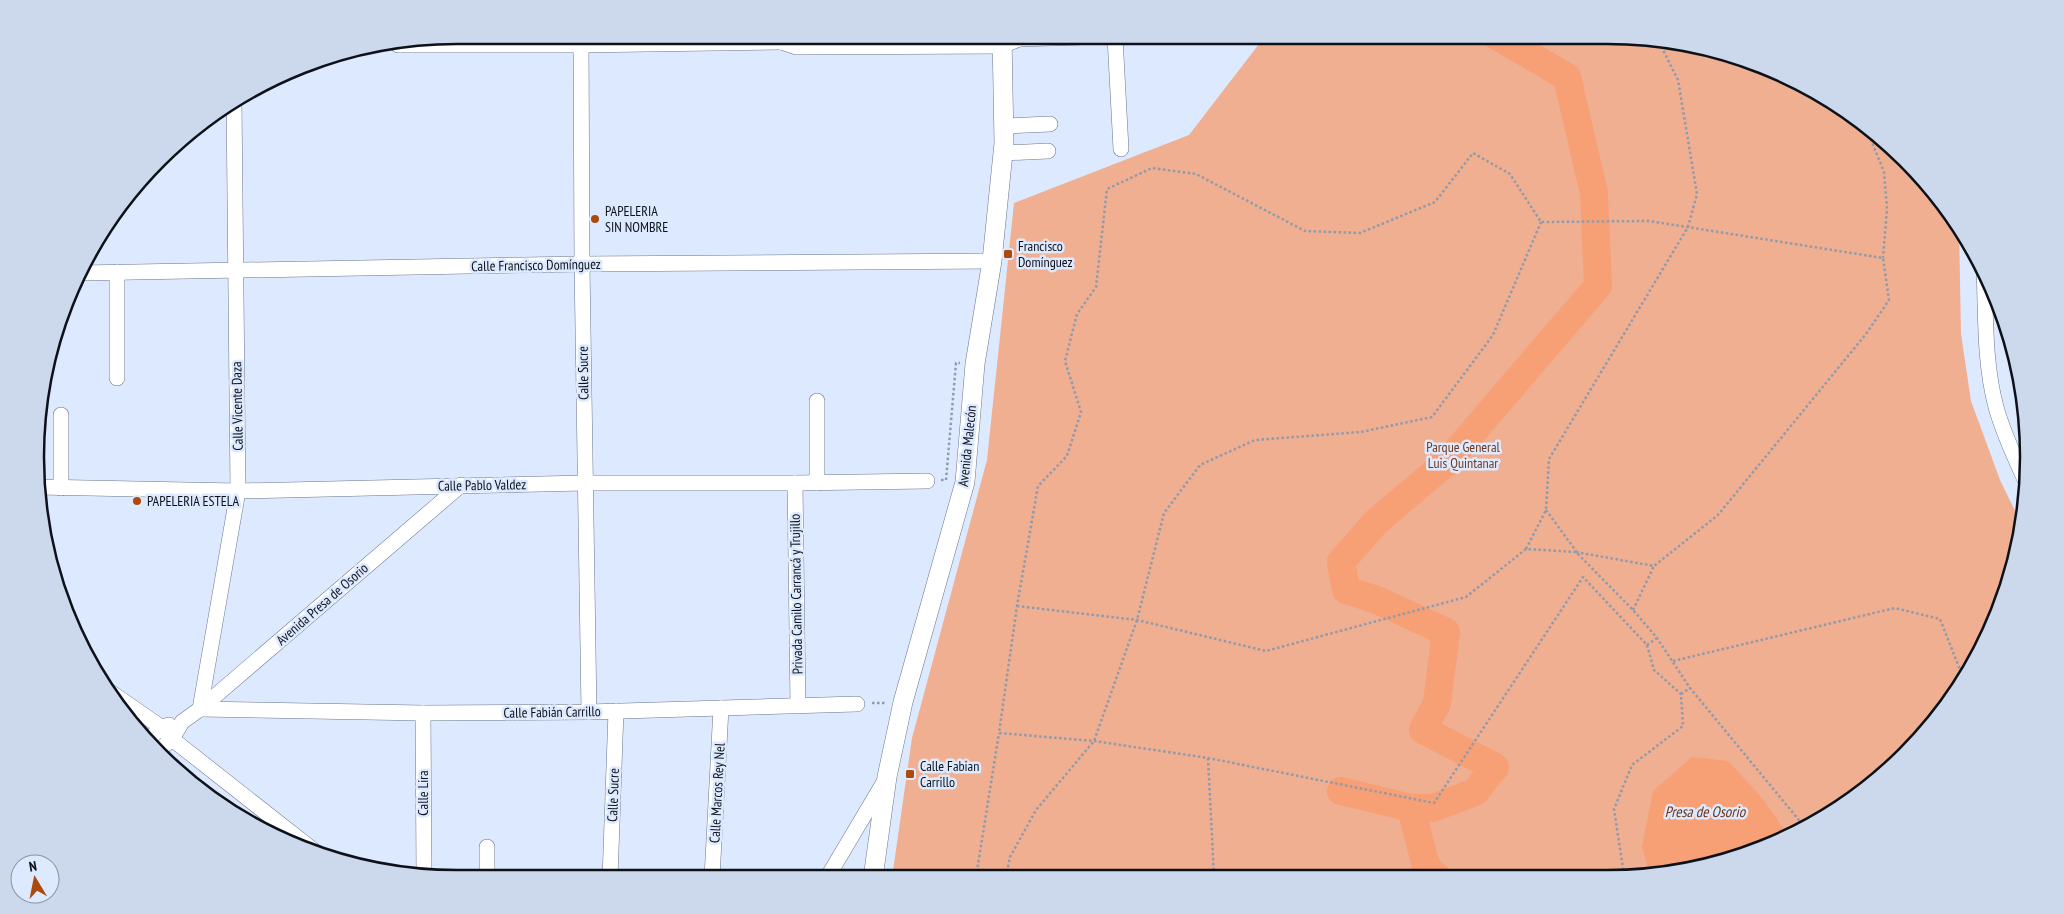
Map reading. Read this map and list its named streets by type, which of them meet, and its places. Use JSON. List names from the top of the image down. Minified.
{"streets":{"main road":["Avenida Malecón"],"street":["Calle Francisco Domínguez","Calle Sucre","Calle Vicente Daza","Calle Pablo Valdez","Privada Camilo Carrancá y Trujillo","Avenida Presa de Osorio","Calle Fabián Carrillo","Calle Lira","Calle Marcos Rey Nel"]},"crossings":[["Calle Francisco Domínguez","Calle Sucre"],["Calle Francisco Domínguez","Calle Vicente Daza"],["Calle Francisco Domínguez","Avenida Malecón"],["Calle Sucre","Calle Pablo Valdez"],["Calle Sucre","Calle Fabián Carrillo"],["Calle Vicente Daza","Calle Pablo Valdez"],["Calle Vicente Daza","Avenida Presa de Osorio"],["Calle Vicente Daza","Calle Fabián Carrillo"],["Calle Pablo Valdez","Privada Camilo Carrancá y Trujillo"],["Calle Pablo Valdez","Avenida Presa de Osorio"],["Privada Camilo Carrancá y Trujillo","Calle Fabián Carrillo"],["Avenida Presa de Osorio","Calle Fabián Carrillo"],["Calle Fabián Carrillo","Calle Lira"],["Calle Fabián Carrillo","Calle Marcos Rey Nel"]],"water":["Presa de Osorio"],"parks":["Parque General Luis Quintanar"],"places":{"other":["PAPELERIA SIN NOMBRE","PAPELERIA ESTELA"],"transit":["Francisco Domínguez","Calle Fabian Carrillo"]},"north":"top"}
